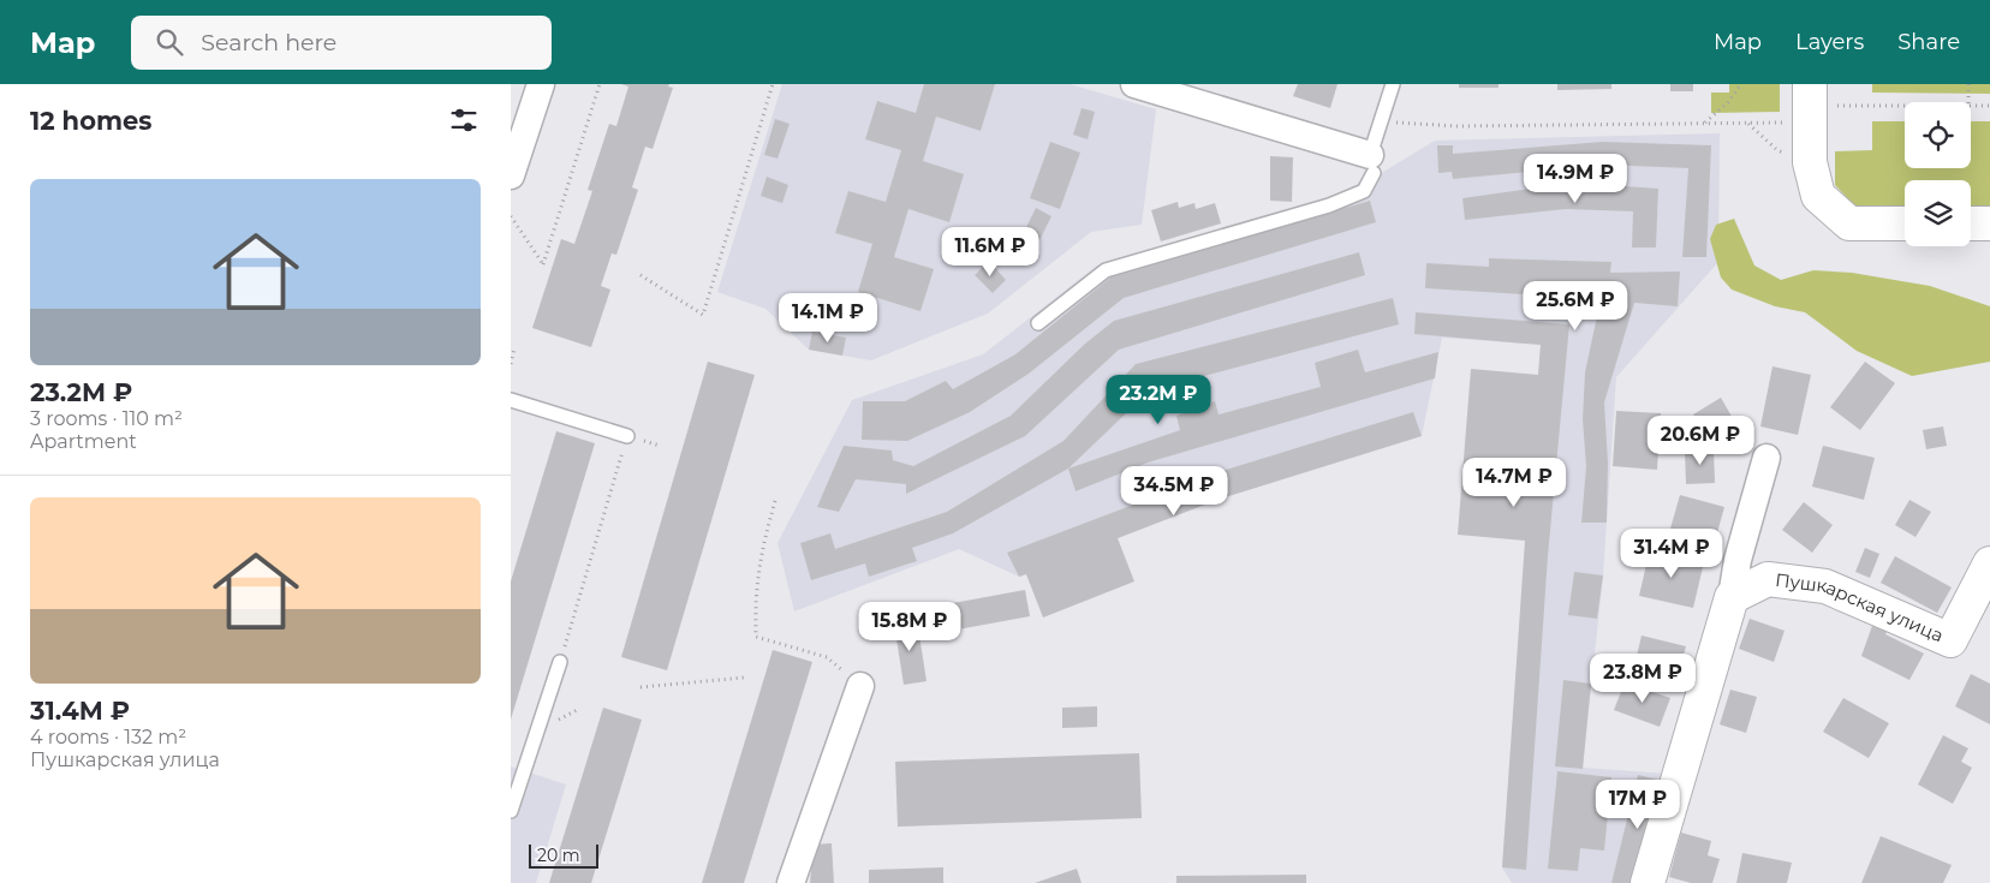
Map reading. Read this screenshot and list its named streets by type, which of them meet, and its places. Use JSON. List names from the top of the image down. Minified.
{"streets":{"street":["Пушкарская улица"]},"scale_bar":"20 m","page":{"header":"Map","search":"Search here","nav":["Map","Layers","Share"],"heading":"12 homes","price":["14.9M ₽","11.6M ₽","25.6M ₽","14.1M ₽","23.2M ₽","20.6M ₽","14.7M ₽","34.5M ₽","31.4M ₽","15.8M ₽","23.8M ₽","17M ₽"],"list":[{"name":"23.2M ₽","note":"3 rooms · 110 m² · Apartment"},{"name":"31.4M ₽","note":"4 rooms · 132 m² · Пушкарская улица"}],"scale":"20 m"}}
